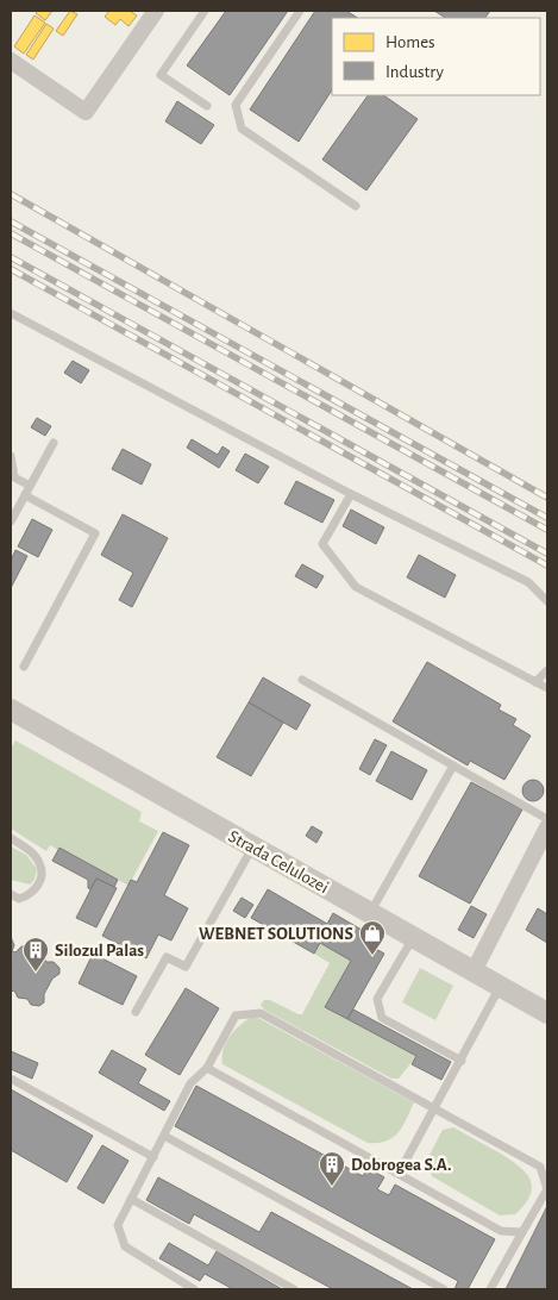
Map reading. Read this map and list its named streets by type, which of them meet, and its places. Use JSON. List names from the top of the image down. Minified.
{"streets":{"street":["Strada Celulozei"]},"places":{"shop":["WEBNET SOLUTIONS"],"building":["Silozul Palas","Dobrogea S.A."]},"legend":["Homes","Industry"]}
